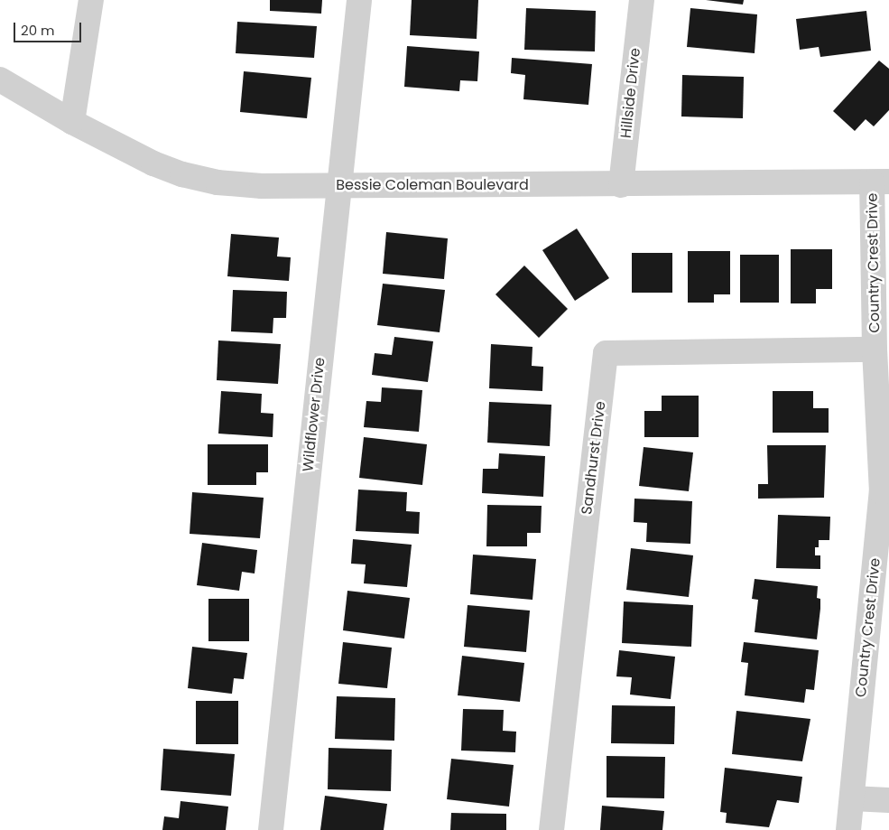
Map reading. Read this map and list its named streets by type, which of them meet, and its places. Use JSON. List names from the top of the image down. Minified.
{"streets":{"street":["Hillside Drive","Bessie Coleman Boulevard","Country Crest Drive","Wildflower Drive","Sandhurst Drive"]},"crossings":[["Hillside Drive","Bessie Coleman Boulevard"],["Bessie Coleman Boulevard","Country Crest Drive"],["Bessie Coleman Boulevard","Wildflower Drive"],["Country Crest Drive","Sandhurst Drive"]],"scale_bar":"20 m"}
